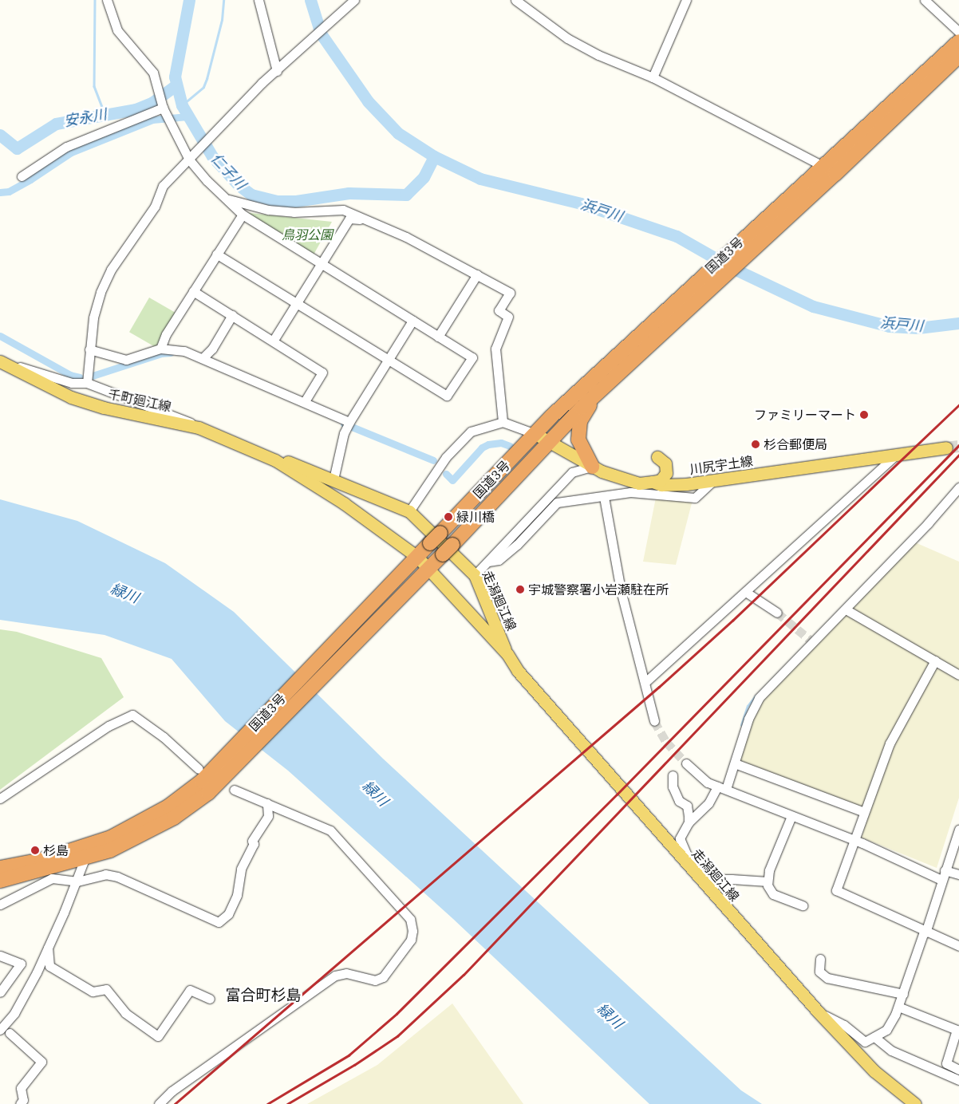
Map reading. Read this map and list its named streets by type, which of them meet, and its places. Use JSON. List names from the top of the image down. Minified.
{"streets":{"highway":["国道3号"],"main road":["千町廻江線","川尻宇土線","走潟廻江線"]},"crossings":[["国道3号","千町廻江線"],["国道3号","川尻宇土線"],["国道3号","走潟廻江線"],["千町廻江線","走潟廻江線"]],"districts":["富合町杉島"],"water":["安永川","仁子川","浜戸川","緑川"],"parks":["鳥羽公園"],"places":["ファミリーマート","杉合郵便局","緑川橋","宇城警察署小岩瀬駐在所","杉島"]}
